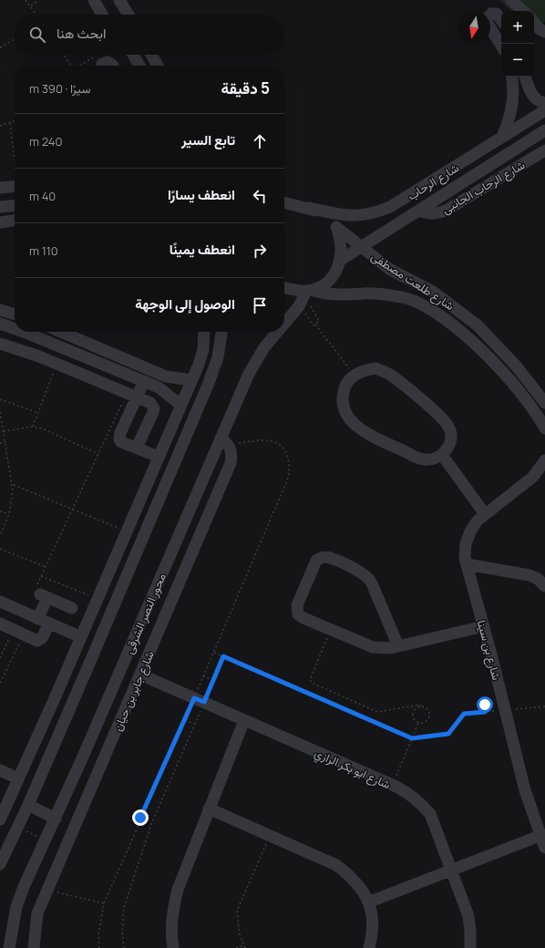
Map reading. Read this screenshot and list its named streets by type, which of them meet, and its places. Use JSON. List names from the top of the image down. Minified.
{"streets":{"street":["شارع الرحاب","شارع الرحاب الجانبى","شارع طلعت مصطفى","محور النصر الشرقى","شارع بن سينا","شارع جابر بن حيان","شارع ابو بكر الرازي"]},"crossings":[["شارع الرحاب","شارع الرحاب الجانبى"],["شارع الرحاب","شارع طلعت مصطفى"],["شارع طلعت مصطفى","محور النصر الشرقى"],["محور النصر الشرقى","شارع جابر بن حيان"],["شارع جابر بن حيان","شارع ابو بكر الرازي"]],"north":"bottom","page":{"map_buttons":["+","−"],"search":"ابحث هنا","heading":["5 دقيقة","سيرًا · 390 m"],"list":[["تابع السير","240 m"],["انعطف يسارًا","40 m"],["انعطف يمينًا","110 m"],"الوصول إلى الوجهة"]}}
